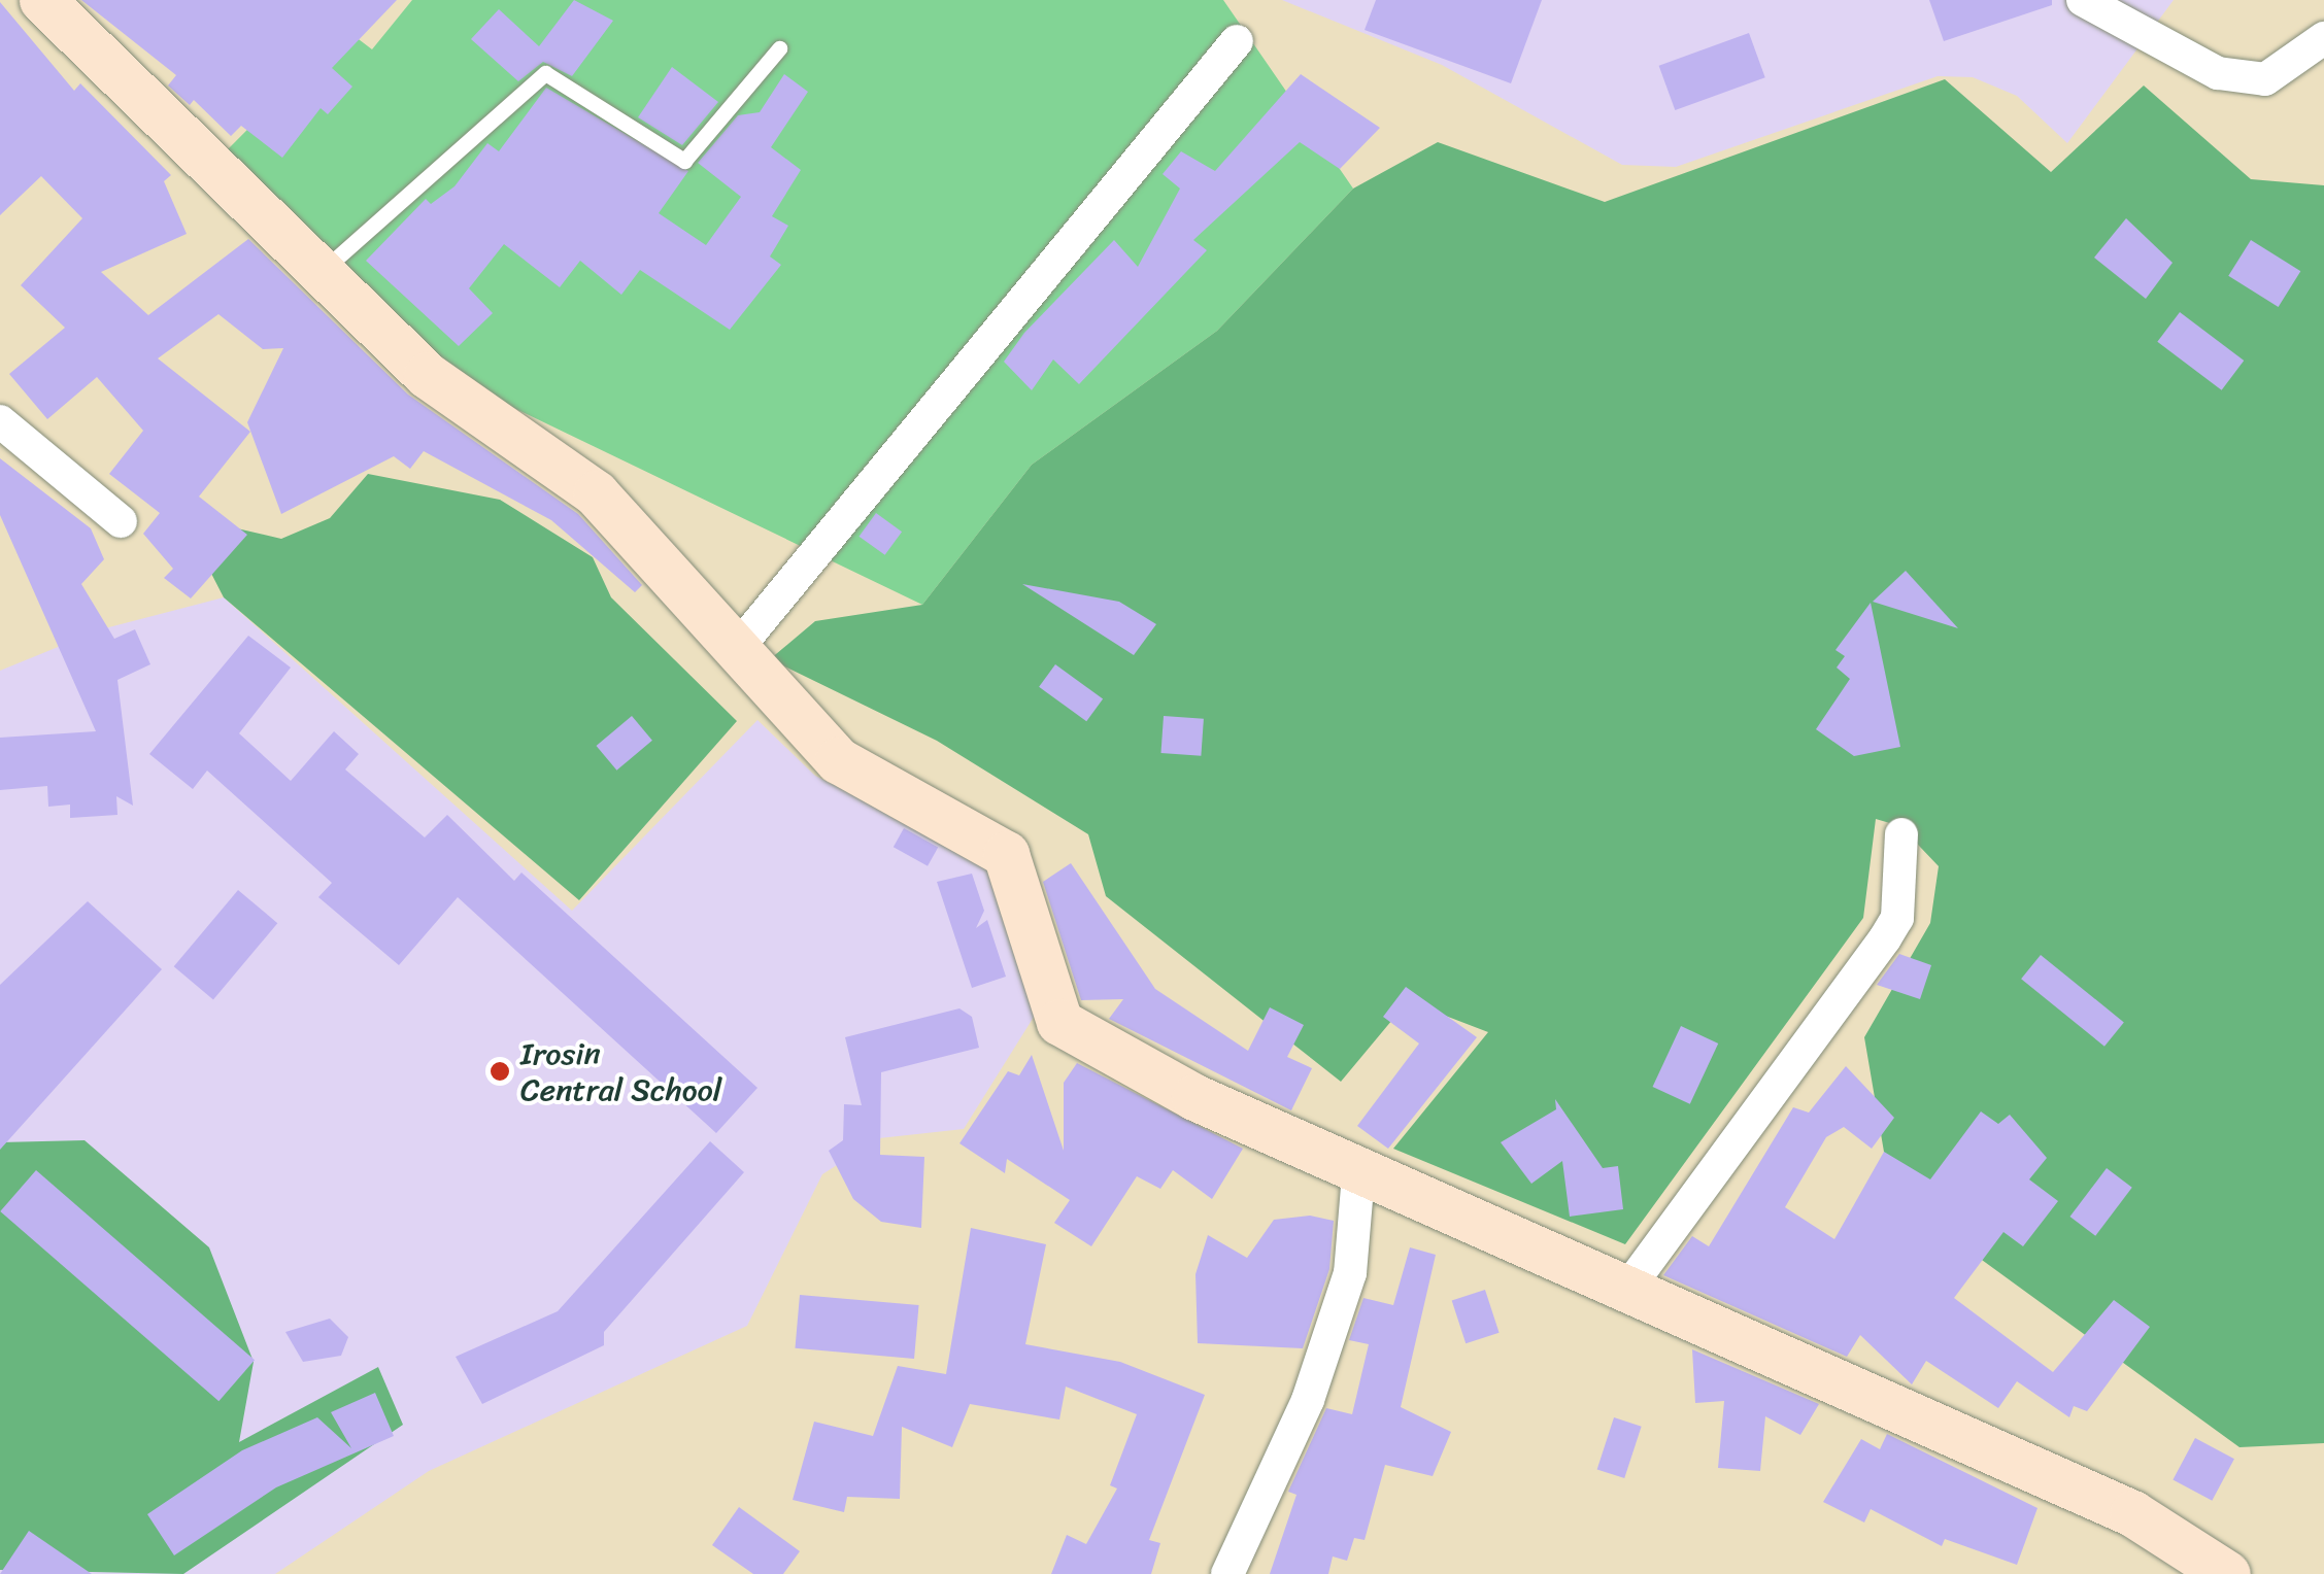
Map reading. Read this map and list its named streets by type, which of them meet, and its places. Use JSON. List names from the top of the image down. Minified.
{"places":["Irosin Central School"]}
